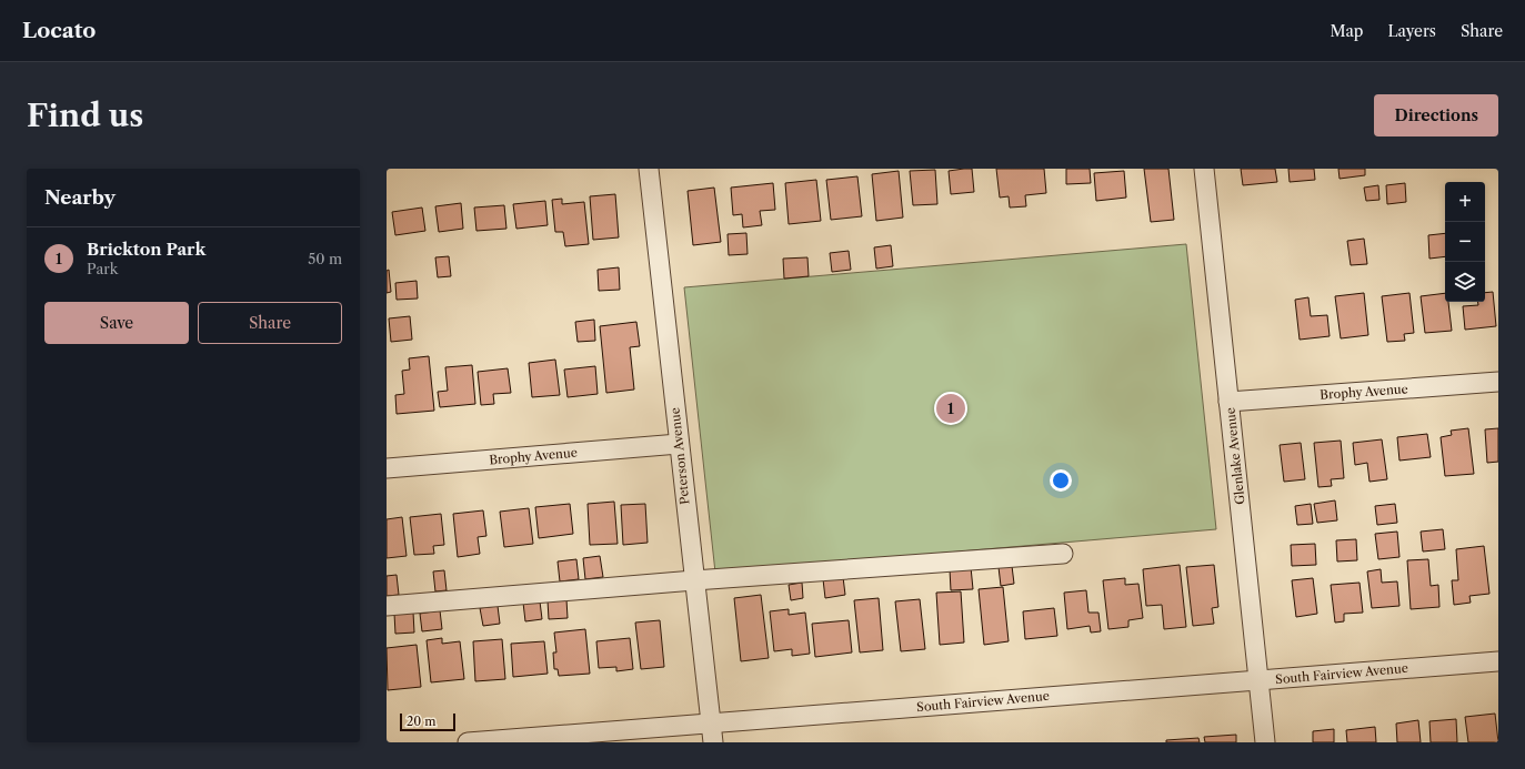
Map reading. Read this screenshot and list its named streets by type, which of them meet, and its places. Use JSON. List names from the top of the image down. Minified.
{"streets":{"street":["Brophy Avenue","Peterson Avenue","Glenlake Avenue","South Fairview Avenue"]},"crossings":[["Brophy Avenue","Peterson Avenue"],["Brophy Avenue","Glenlake Avenue"],["Peterson Avenue","South Fairview Avenue"],["Glenlake Avenue","South Fairview Avenue"]],"scale_bar":"20 m","page":{"header":"Locato","nav":["Map","Layers","Share"],"buttons":["Directions",["Save","Share"]],"title":"Find us","heading":"Nearby","map_buttons":["+","−"],"list":[{"mark":"1","name":"Brickton Park","note":"Park","value":"50 m"}],"pins":"1","scale":"20 m"}}
